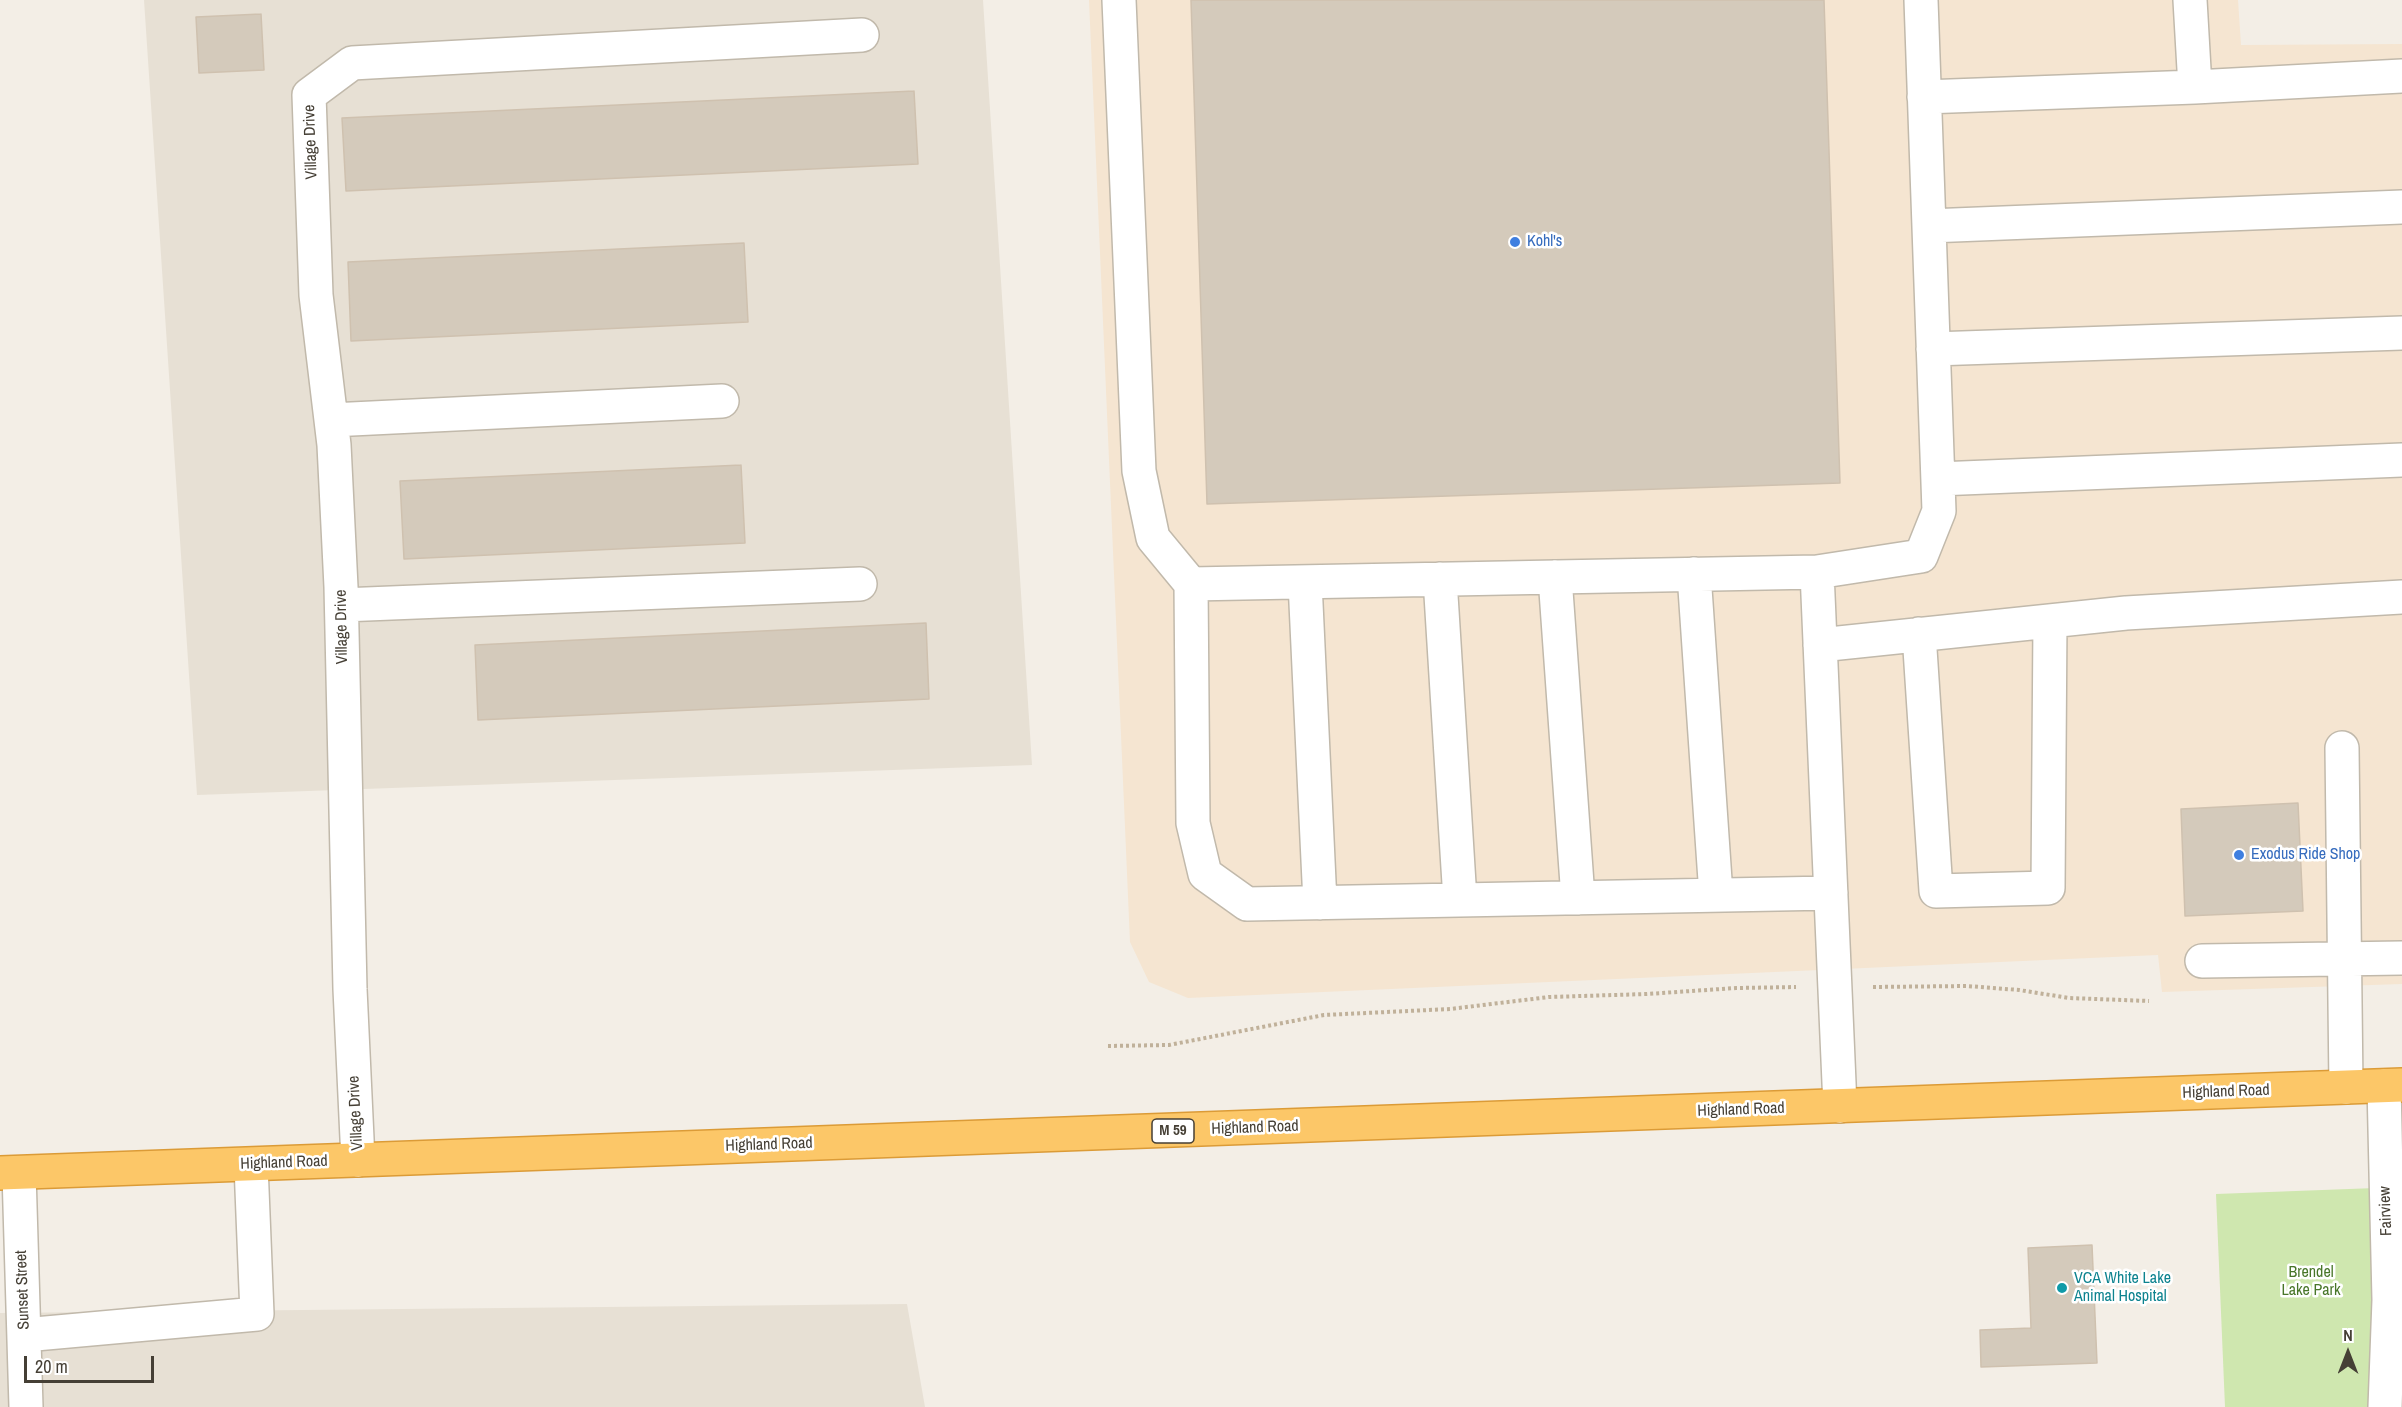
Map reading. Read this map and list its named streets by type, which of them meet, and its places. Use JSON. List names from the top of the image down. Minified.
{"streets":{"highway":["Highland Road","M 59"],"street":["Village Drive","Fairview","Sunset Street"]},"crossings":[["Village Drive","Highland Road"],["Highland Road","Fairview"],["Highland Road","Sunset Street"]],"parks":["Brendel Lake Park"],"places":["Kohl's","Exodus Ride Shop","VCA White Lake Animal Hospital"],"scale_bar":"20 m","north":"top"}
